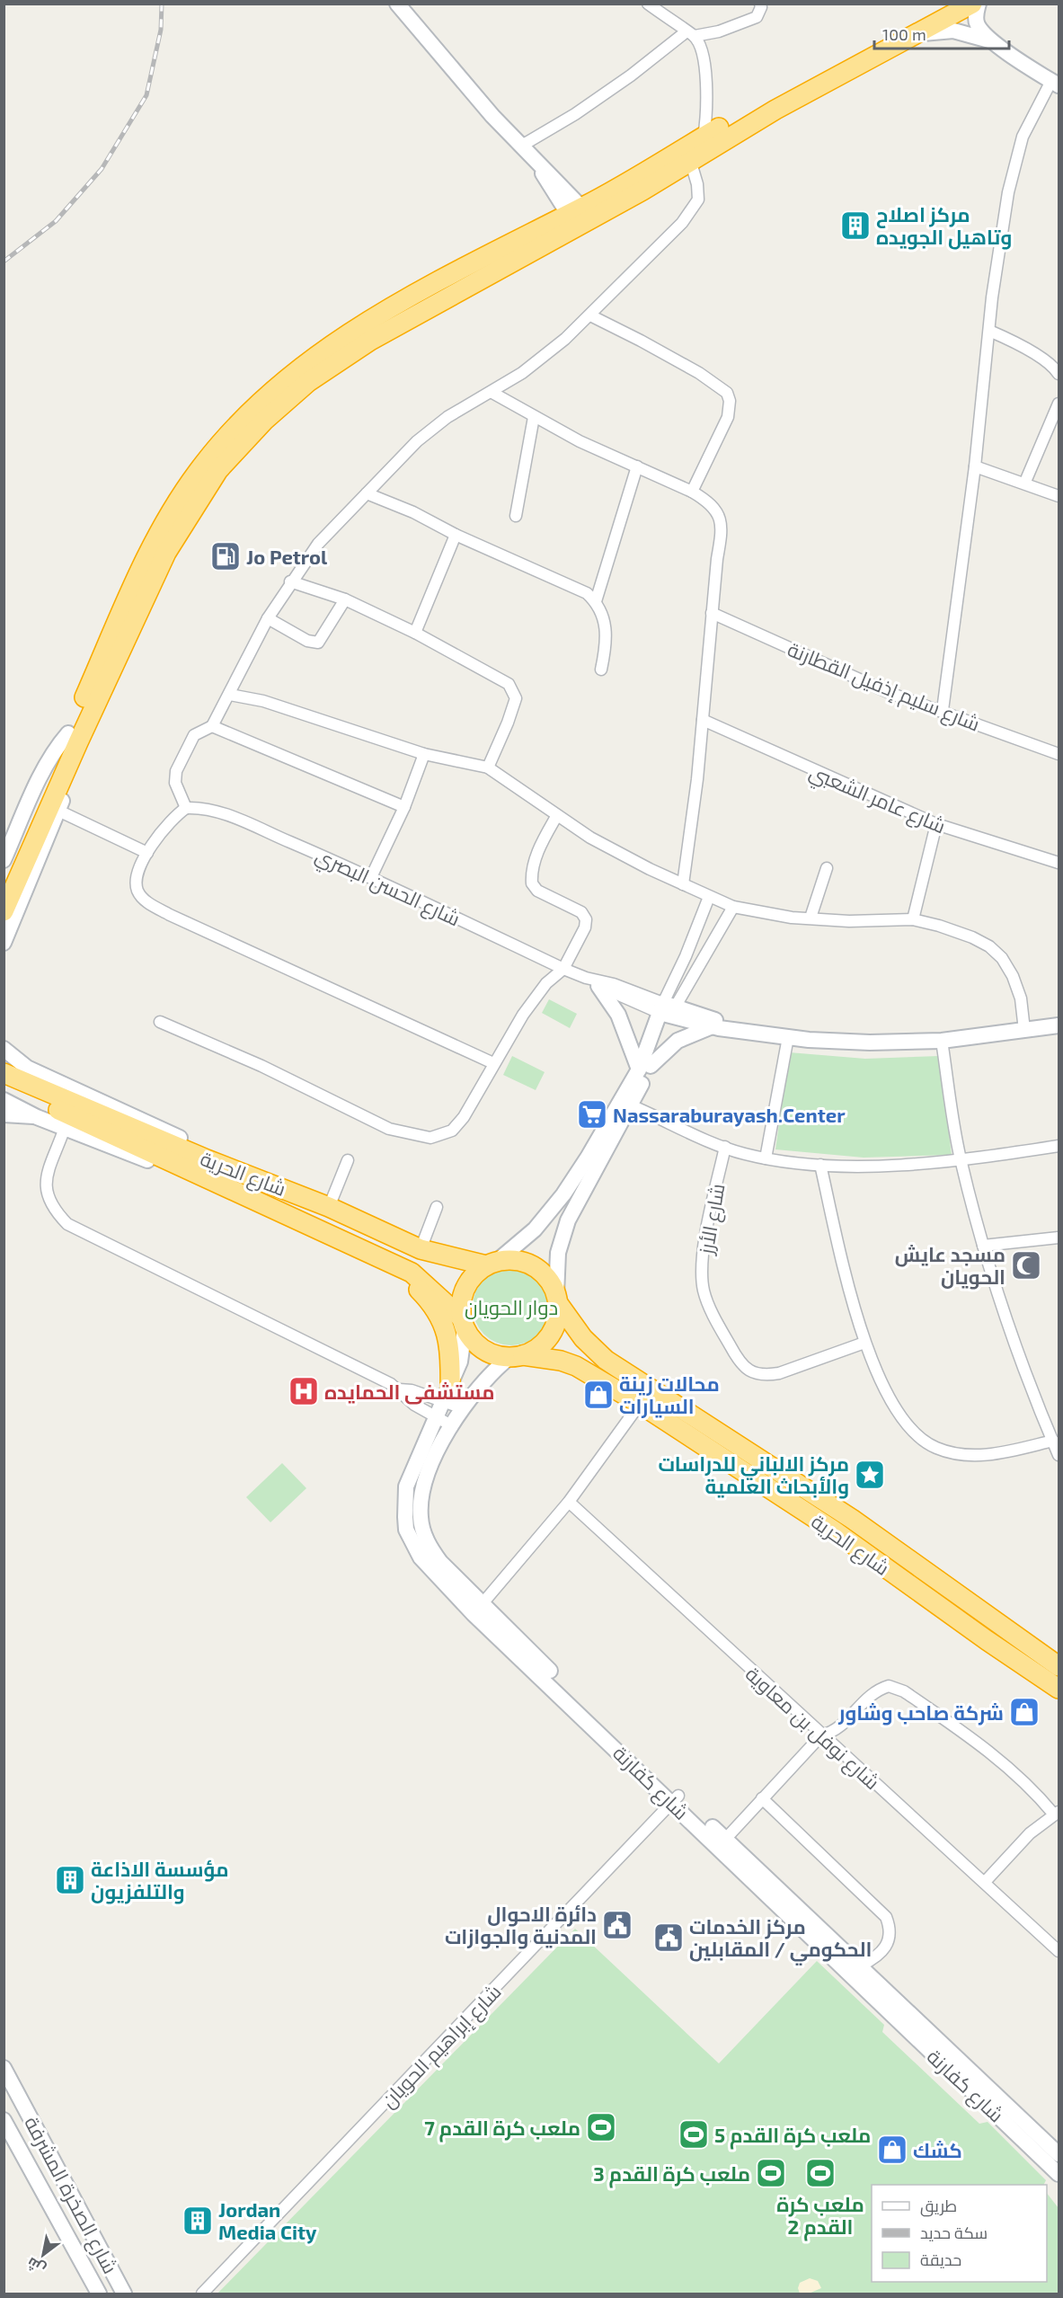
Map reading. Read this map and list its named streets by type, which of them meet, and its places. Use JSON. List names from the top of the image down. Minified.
{"streets":{"highway":["شارع الحرية"],"street":["شارع سليم إذفيل القطارنة","شارع عامر الشعبي","شارع الحسن البصري","شارع الأرز","شارع نوفل بن معاوية","شارع كفارنة","شارع إبراهيم الحويان","شارع الصخرة المشرفة"]},"crossings":[["شارع الحرية","شارع كفارنة"],["شارع كفارنة","شارع إبراهيم الحويان"]],"parks":["دوار الحويان"],"places":{"building":["مركز اصلاح وتاهيل الجويده","مؤسسة الاذاعة والتلفزيون","Jordan Media City"],"fuel station":["Jo Petrol"],"supermarket":["Nassaraburayash.Center"],"mosque":["مسجد عايش الحويان"],"hospital":["مستشفى الحمايده"],"shop":["محالات زينة السيارات","شركة صاحب وشاور","كشك"],"place":["مركز الالباني للدراسات والأبحاث العلمية"],"public building":["دائرة الاحوال المدنية والجوازات","مركز الخدمات الحكومي / المقابلين"],"sports":["ملعب كرة القدم 7","ملعب كرة القدم 5","ملعب كرة القدم 3","ملعب كرة القدم 2"]},"legend":["طريق","سكة حديد","حديقة"],"scale_bar":"100 m","north":"bottom left"}
